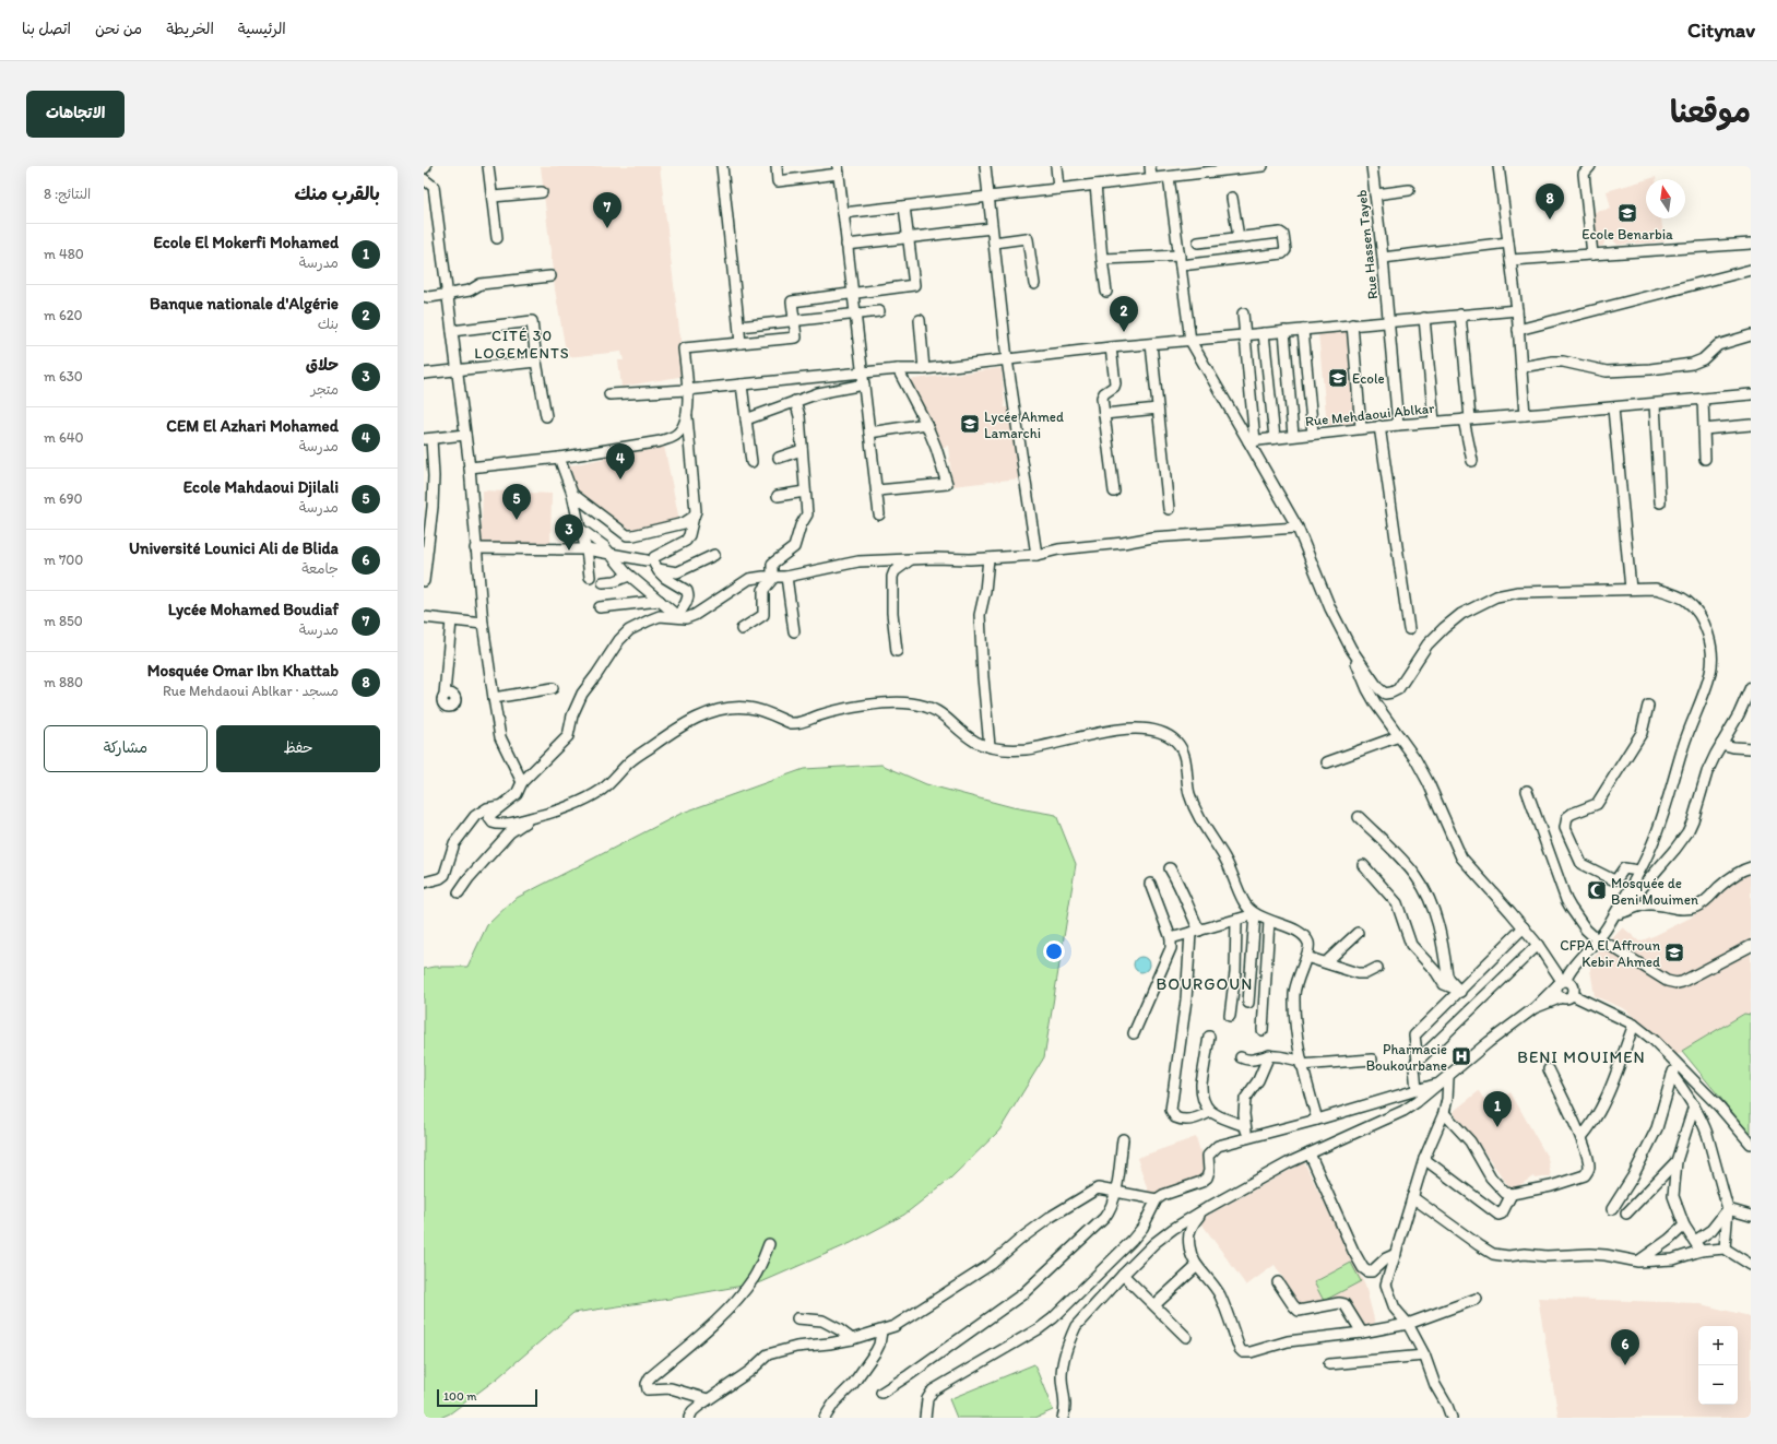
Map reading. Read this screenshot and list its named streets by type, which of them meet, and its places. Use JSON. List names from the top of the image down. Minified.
{"streets":{"street":["Rue Hassen Tayeb","Rue Mehdaoui Ablkar"]},"crossings":[["Rue Hassen Tayeb","Rue Mehdaoui Ablkar"]],"districts":["CITÉ 30 LOGEMENTS","BOURGOUN","BENI MOUIMEN"],"places":{"school or university":["Ecole Benarbia","Ecole","Lycée Ahmed Lamarchi","CFPA El Affroun Kebir Ahmed"],"mosque":["Mosquée de Beni Mouimen"],"hospital":["Pharmacie Boukourbane"]},"scale_bar":"100 m","north":"top","page":{"header":"Citynav","nav":["الرئيسية","الخريطة","من نحن","اتصل بنا"],"title":"موقعنا","buttons":["الاتجاهات",["حفظ","مشاركة"]],"heading":["بالقرب منك","النتائج: 8"],"pins":["8","7","2","4","5","3","1","6"],"list":[{"mark":"1","name":"Ecole El Mokerfi Mohamed","note":"مدرسة","value":"480 m"},{"mark":"2","name":"Banque nationale d'Algérie","note":"بنك","value":"620 m"},{"mark":"3","name":"حلاق","note":"متجر","value":"630 m"},{"mark":"4","name":"CEM El Azhari Mohamed","note":"مدرسة","value":"640 m"},{"mark":"5","name":"Ecole Mahdaoui Djilali","note":"مدرسة","value":"690 m"},{"mark":"6","name":"Université Lounici Ali de Blida","note":"جامعة","value":"700 m"},{"mark":"7","name":"Lycée Mohamed Boudiaf","note":"مدرسة","value":"850 m"},{"mark":"8","name":"Mosquée Omar Ibn Khattab","note":"مسجد · Rue Mehdaoui Ablkar","value":"880 m"}],"map_buttons":["+","−"],"scale":"100 m"}}
